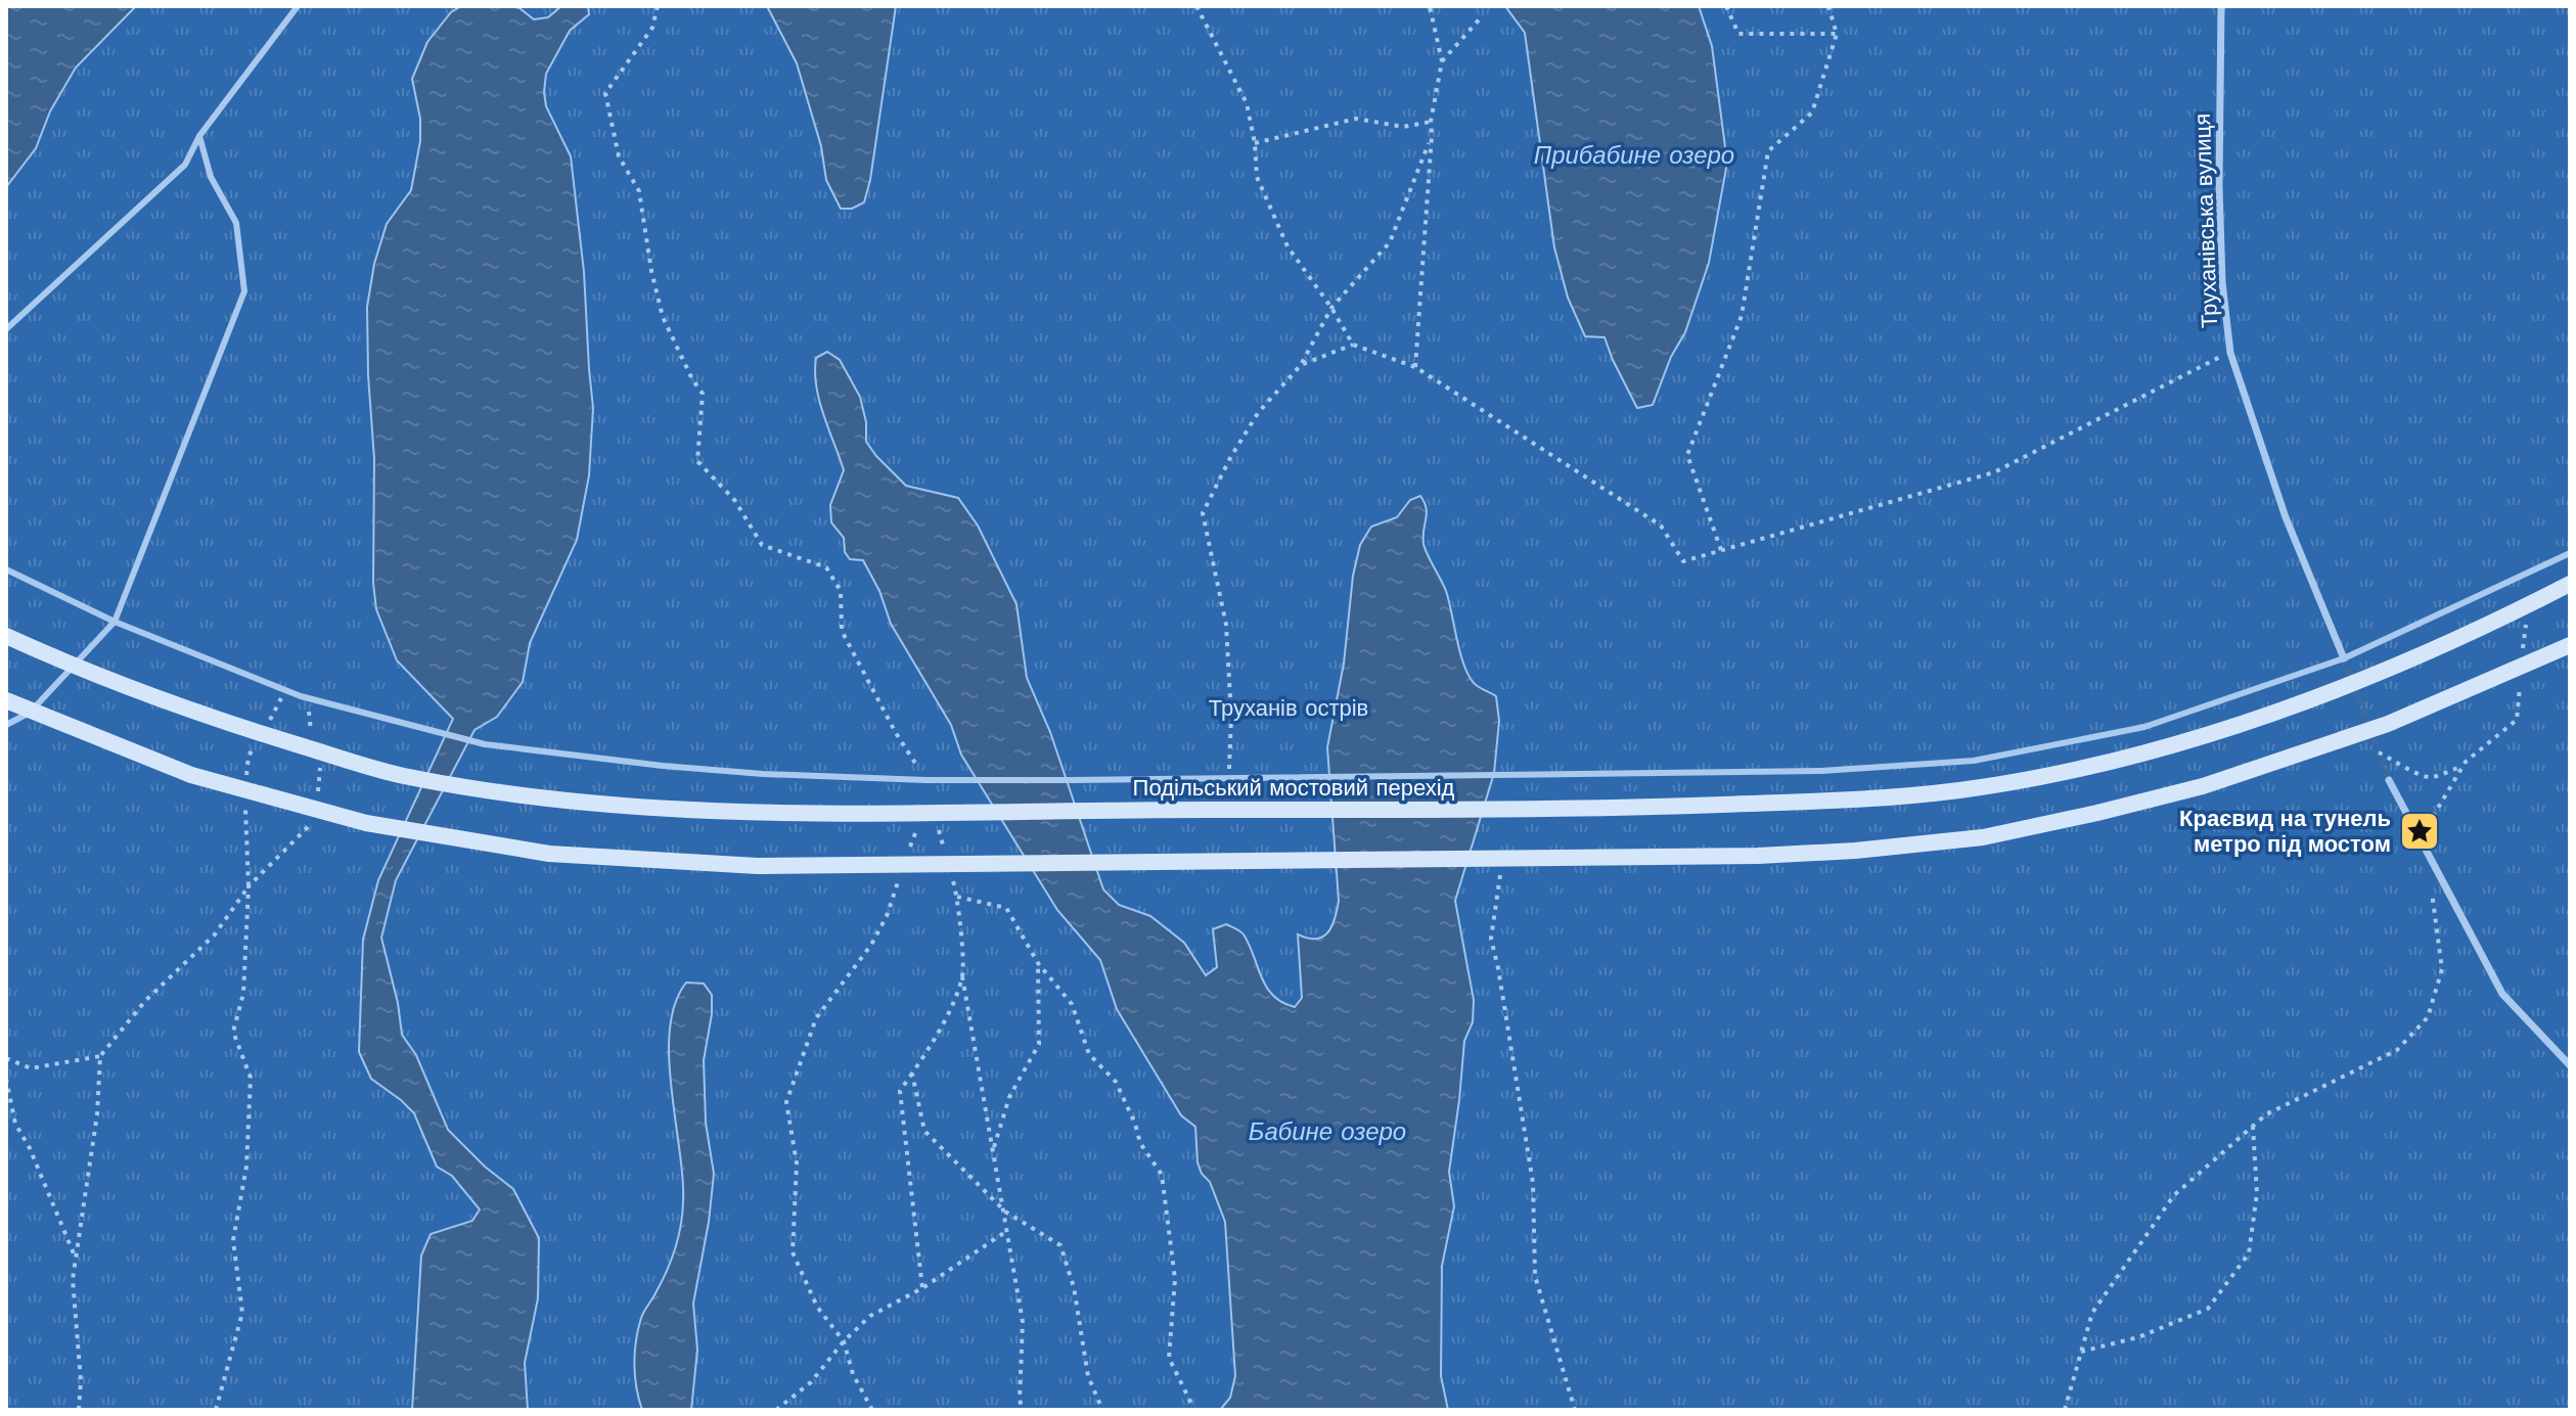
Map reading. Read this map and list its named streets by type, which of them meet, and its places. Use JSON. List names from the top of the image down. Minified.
{"streets":{"main road":["Подільський мостовий перехід"],"street":["Труханівська вулиця"]},"water":["Прибабине озеро","Бабине озеро"],"parks":["Труханів острів"],"places":{"place":["Краєвид на тунель метро під мостом"]}}
